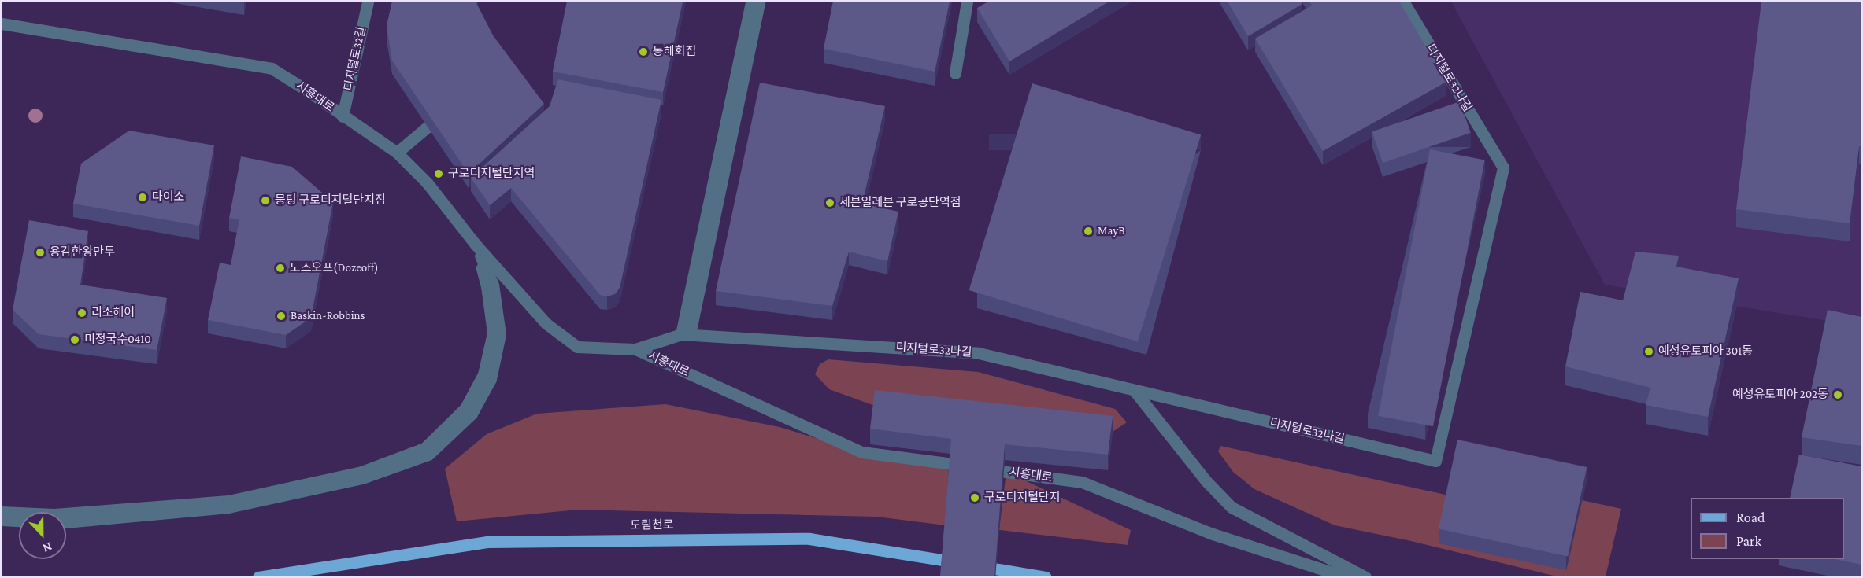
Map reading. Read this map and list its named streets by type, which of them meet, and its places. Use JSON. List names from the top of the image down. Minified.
{"streets":{"main road":["도림천로"],"street":["디지털로32길","디지털로32나길","시흥대로"]},"crossings":[["디지털로32길","시흥대로"],["디지털로32나길","시흥대로"]],"places":["동해회집","구로디지털단지역","다이소","뭉텅 구로디지털단지점","세븐일레븐 구로공단역점","MayB","용감한왕만두","도즈오프(Dozeoff)","리소헤어","Baskin-Robbins","미정국수0410","예성유토피아 301동","예성유토피아 202동","구로디지털단지"],"legend":["Road","Park"],"north":"bottom"}
